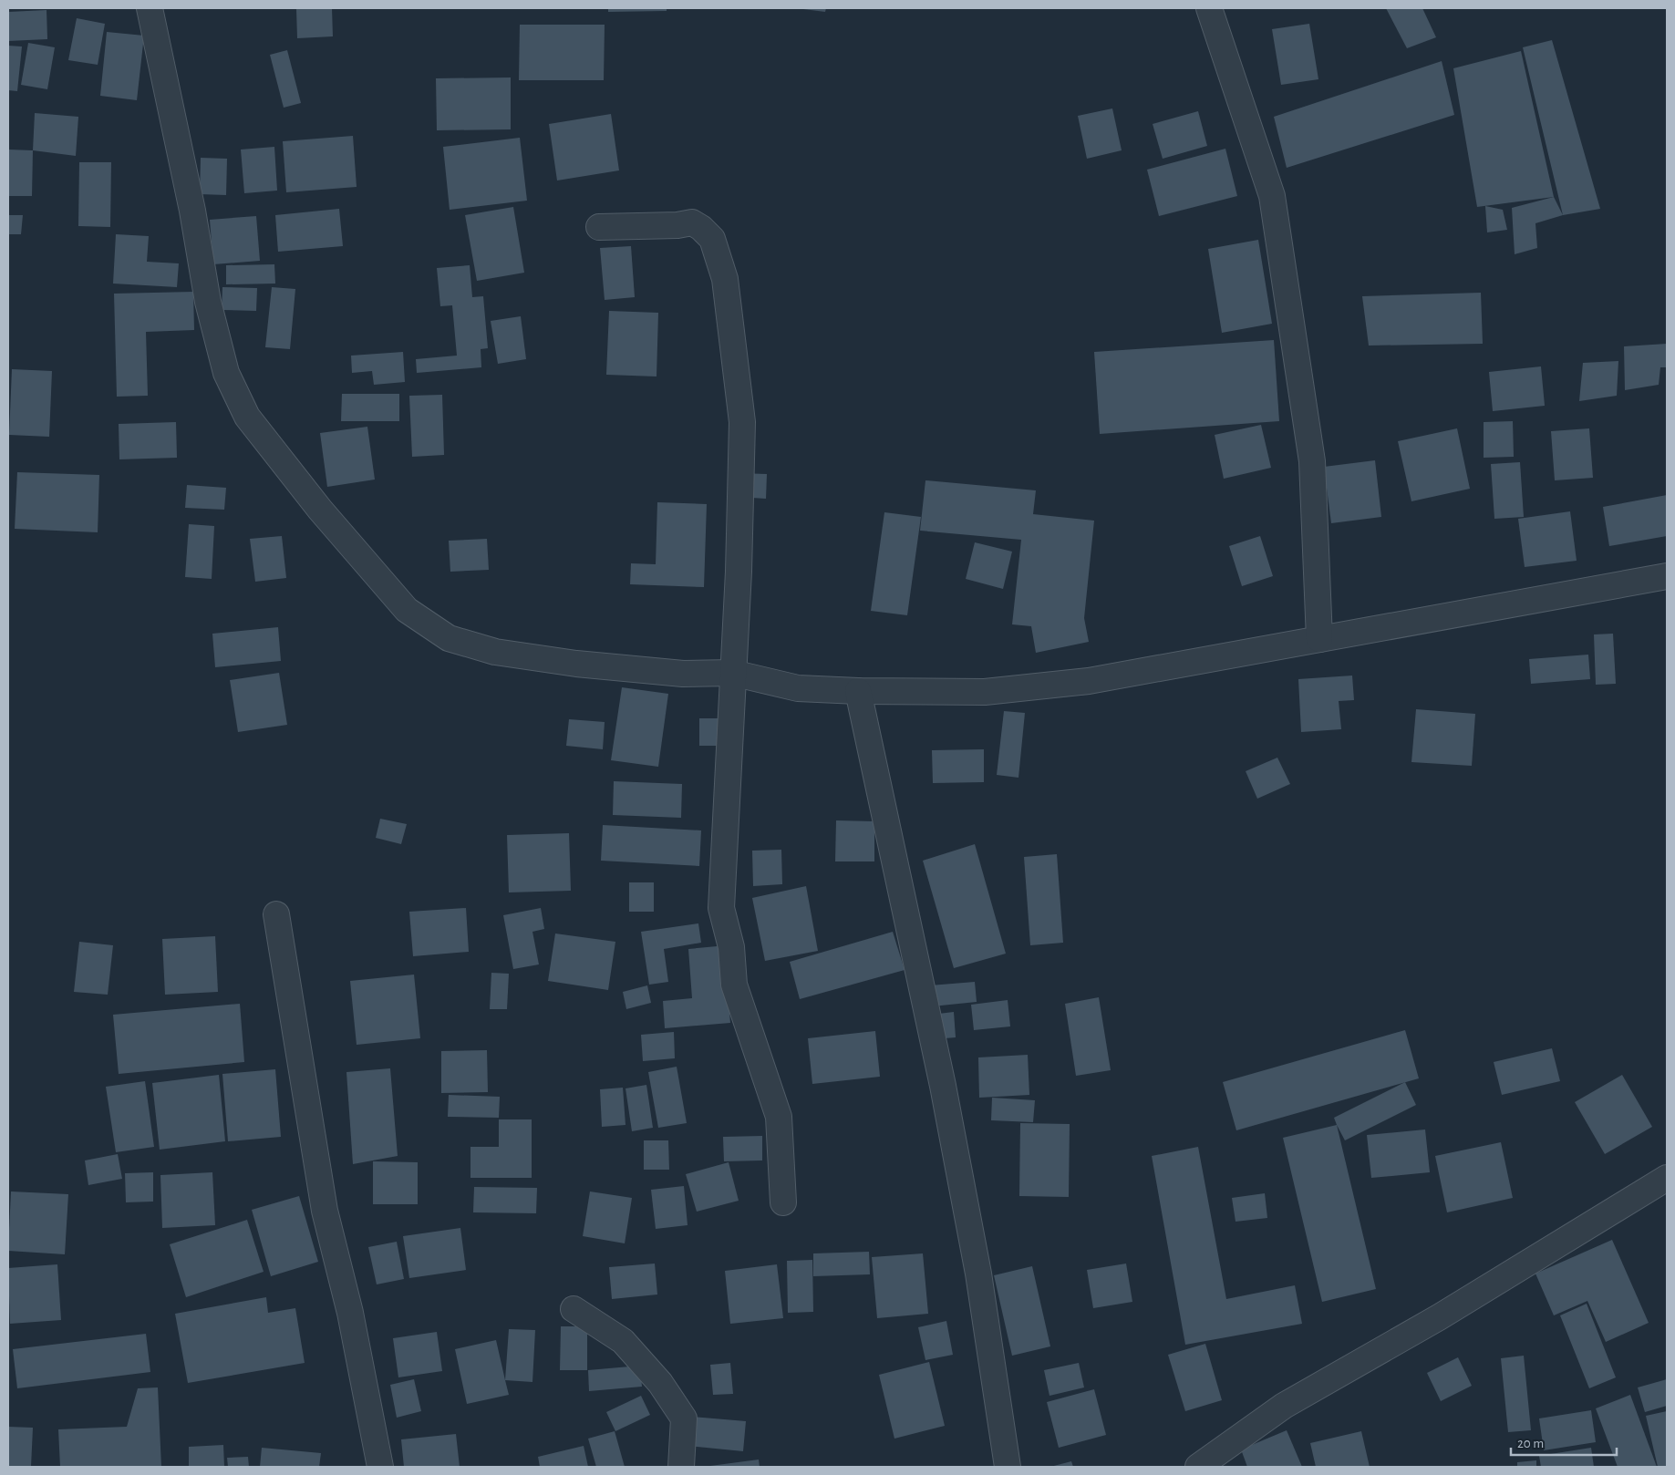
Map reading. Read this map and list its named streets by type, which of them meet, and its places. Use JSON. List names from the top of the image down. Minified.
{"scale_bar":"20 m"}
